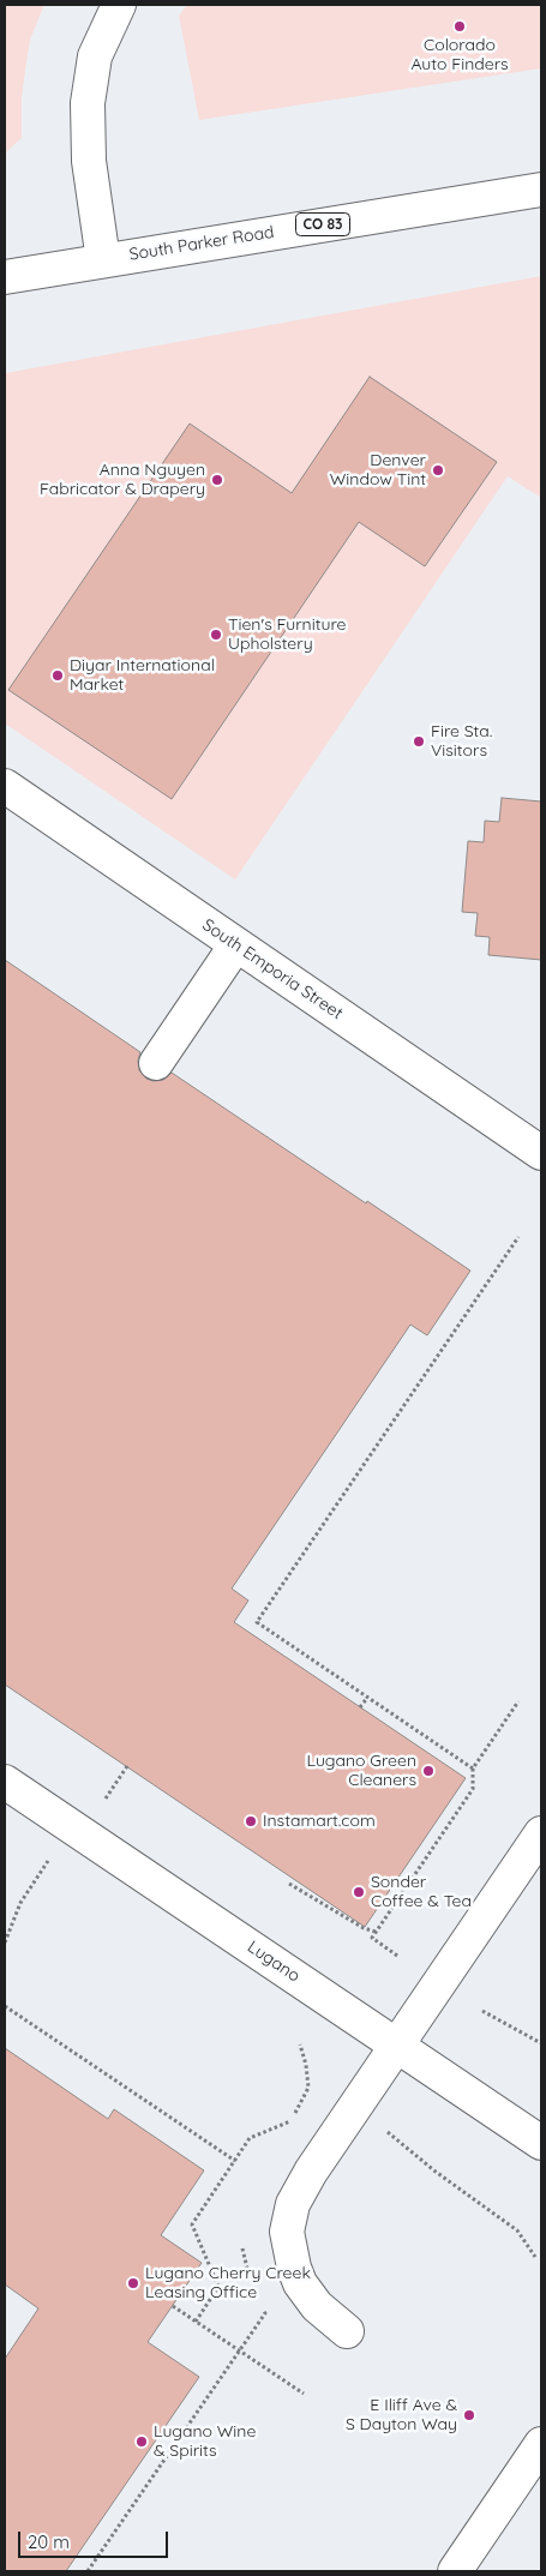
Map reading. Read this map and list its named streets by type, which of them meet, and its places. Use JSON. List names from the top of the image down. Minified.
{"streets":{"street":["CO 83","South Parker Road","South Emporia Street","Lugano"]},"places":["Colorado Auto Finders","Denver Window Tint","Anna Nguyen Fabricator & Drapery","Tien's Furniture Upholstery","Diyar International Market","Fire Sta. Visitors","Lugano Green Cleaners","Instamart.com","Sonder Coffee & Tea","Lugano Cherry Creek Leasing Office","E Iliff Ave & S Dayton Way","Lugano Wine & Spirits"],"scale_bar":"20 m"}
